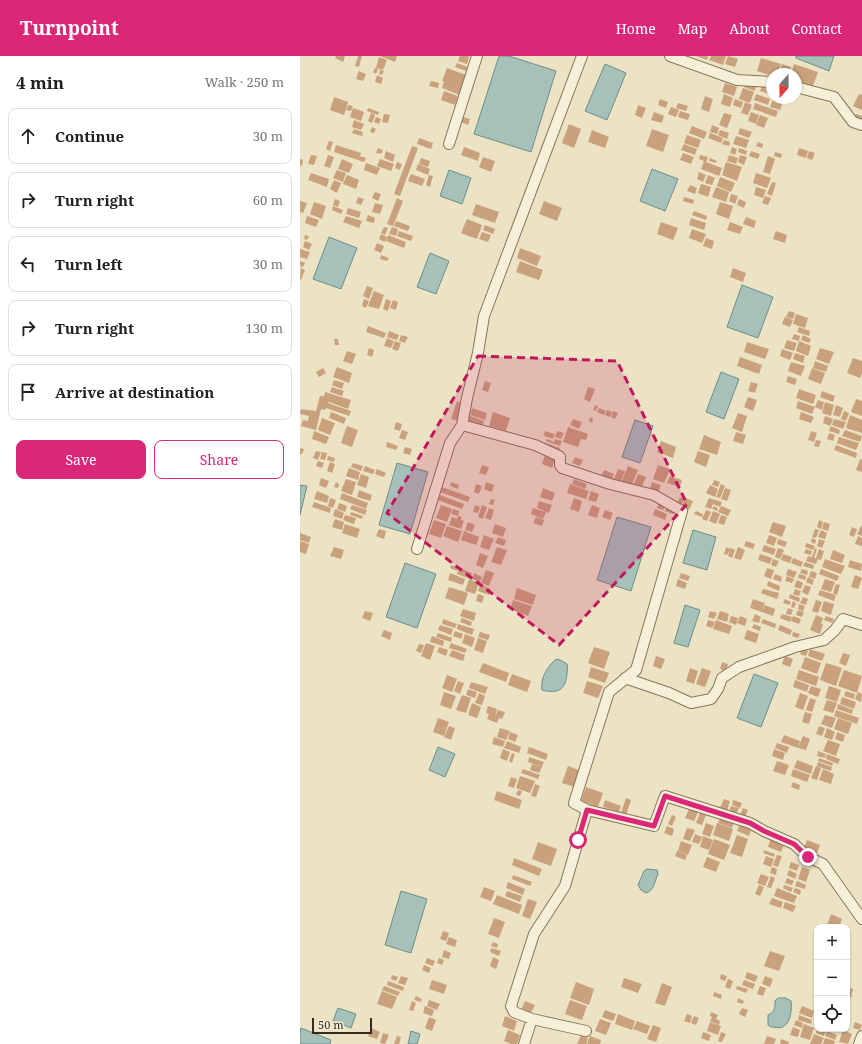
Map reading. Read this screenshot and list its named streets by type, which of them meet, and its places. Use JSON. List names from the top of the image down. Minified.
{"scale_bar":"50 m","north":"bottom","page":{"header":"Turnpoint","nav":["Home","Map","About","Contact"],"heading":["4 min","Walk · 250 m"],"list":[["Continue","30 m"],["Turn right","60 m"],["Turn left","30 m"],["Turn right","130 m"],"Arrive at destination"],"buttons":["Save","Share"],"map_buttons":["+","−"],"scale":"50 m"}}
